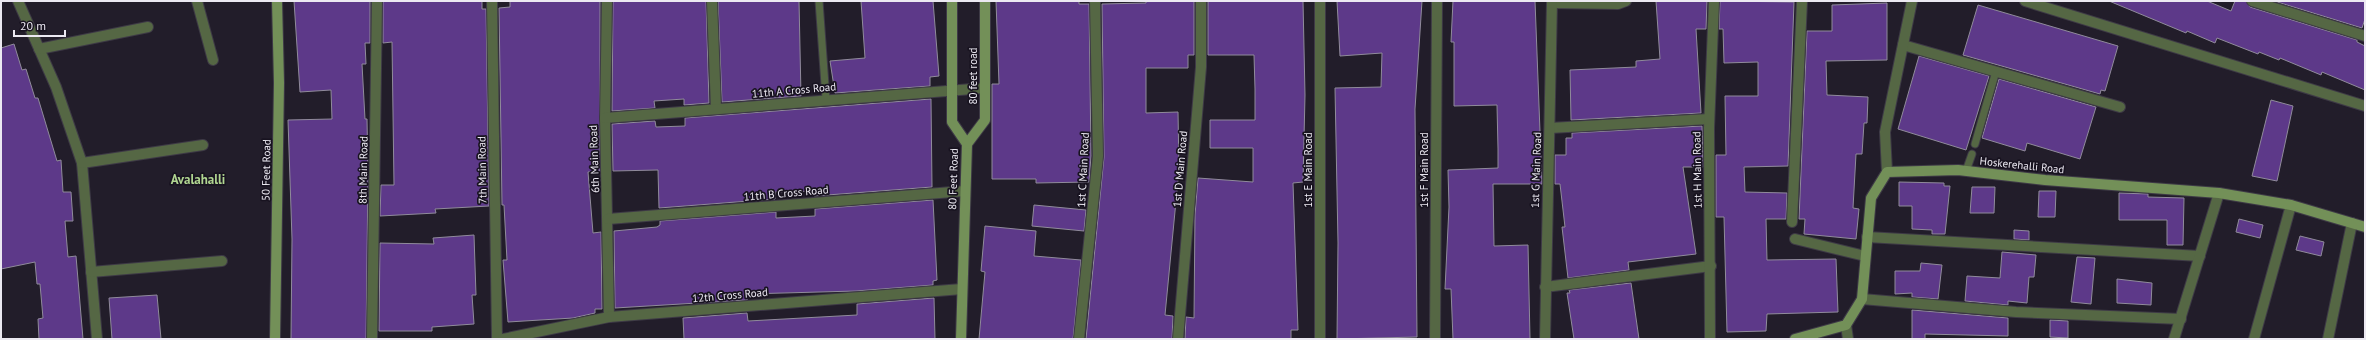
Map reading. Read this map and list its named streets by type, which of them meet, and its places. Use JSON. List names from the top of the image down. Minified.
{"streets":{"street":["80 feet road","11th A Cross Road","6th Main Road","Hoskerehalli Road","1st D Main Road","50 Feet Road","8th Main Road","7th Main Road","1st C Main Road","1st E Main Road","1st F Main Road","1st G Main Road","1st H Main Road","80 Feet Road","11th B Cross Road","12th Cross Road"]},"crossings":[["80 feet road","11th A Cross Road"],["80 feet road","80 Feet Road"],["11th A Cross Road","6th Main Road"],["11th A Cross Road","80 Feet Road"],["6th Main Road","11th B Cross Road"],["6th Main Road","12th Cross Road"],["80 Feet Road","11th B Cross Road"],["80 Feet Road","12th Cross Road"]],"districts":["Avalahalli"],"scale_bar":"20 m"}
